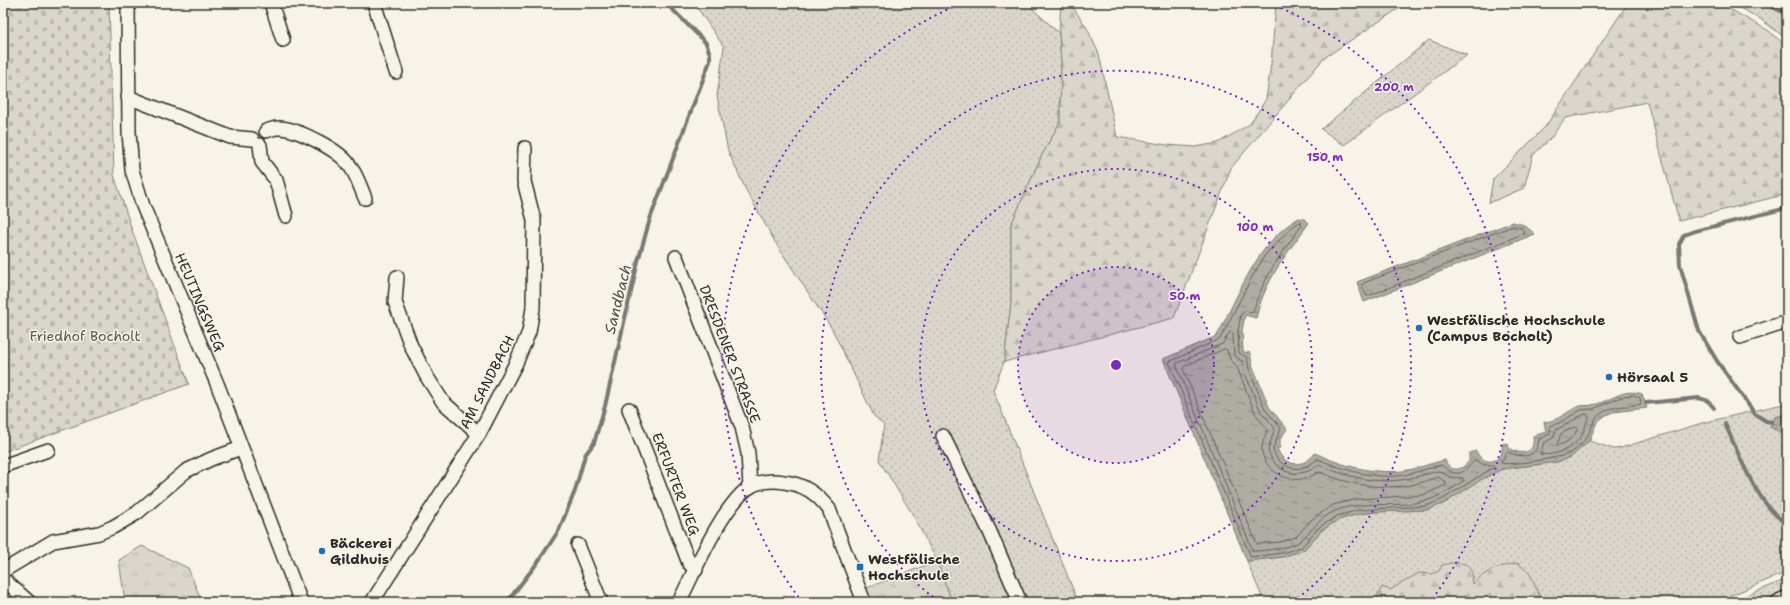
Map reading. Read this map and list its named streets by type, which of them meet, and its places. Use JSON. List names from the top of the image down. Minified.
{"streets":{"street":["HEUTINGSWEG","DRESDENER STRASSE","AM SANDBACH","ERFURTER WEG"]},"water":["Sandbach"],"parks":["Friedhof Bocholt"],"places":{"other":["Westfälische Hochschule (Campus Bocholt)","Hörsaal 5","Bäckerei Gildhuis"],"transit":["Westfälische Hochschule"]},"rings":["200 m","150 m","100 m","50 m"]}
